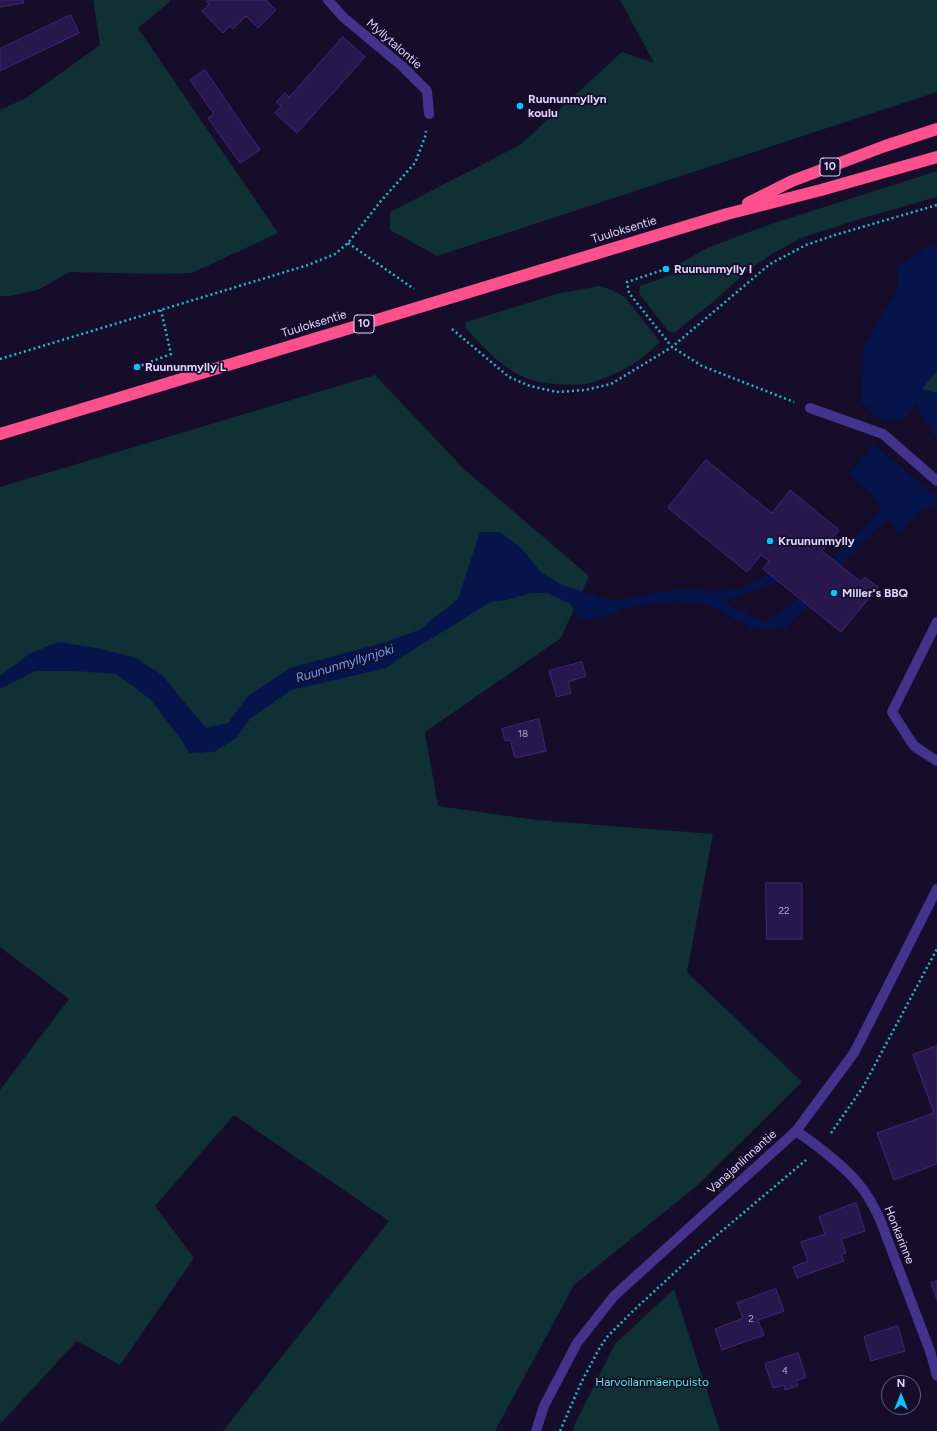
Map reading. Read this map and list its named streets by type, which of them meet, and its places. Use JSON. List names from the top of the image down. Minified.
{"streets":{"highway":["10","Tuuloksentie"],"street":["Myllytalontie","Vanajanlinnantie","Honkarinne"]},"crossings":[["Vanajanlinnantie","Honkarinne"]],"water":["Ruununmyllynjoki"],"parks":["Harvoilanmäenpuisto"],"places":["Ruununmyllyn koulu","Ruununmylly I","Ruununmylly L","Kruununmylly","Miller's BBQ"],"house_numbers":["18","22","2","4"],"north":"top"}
